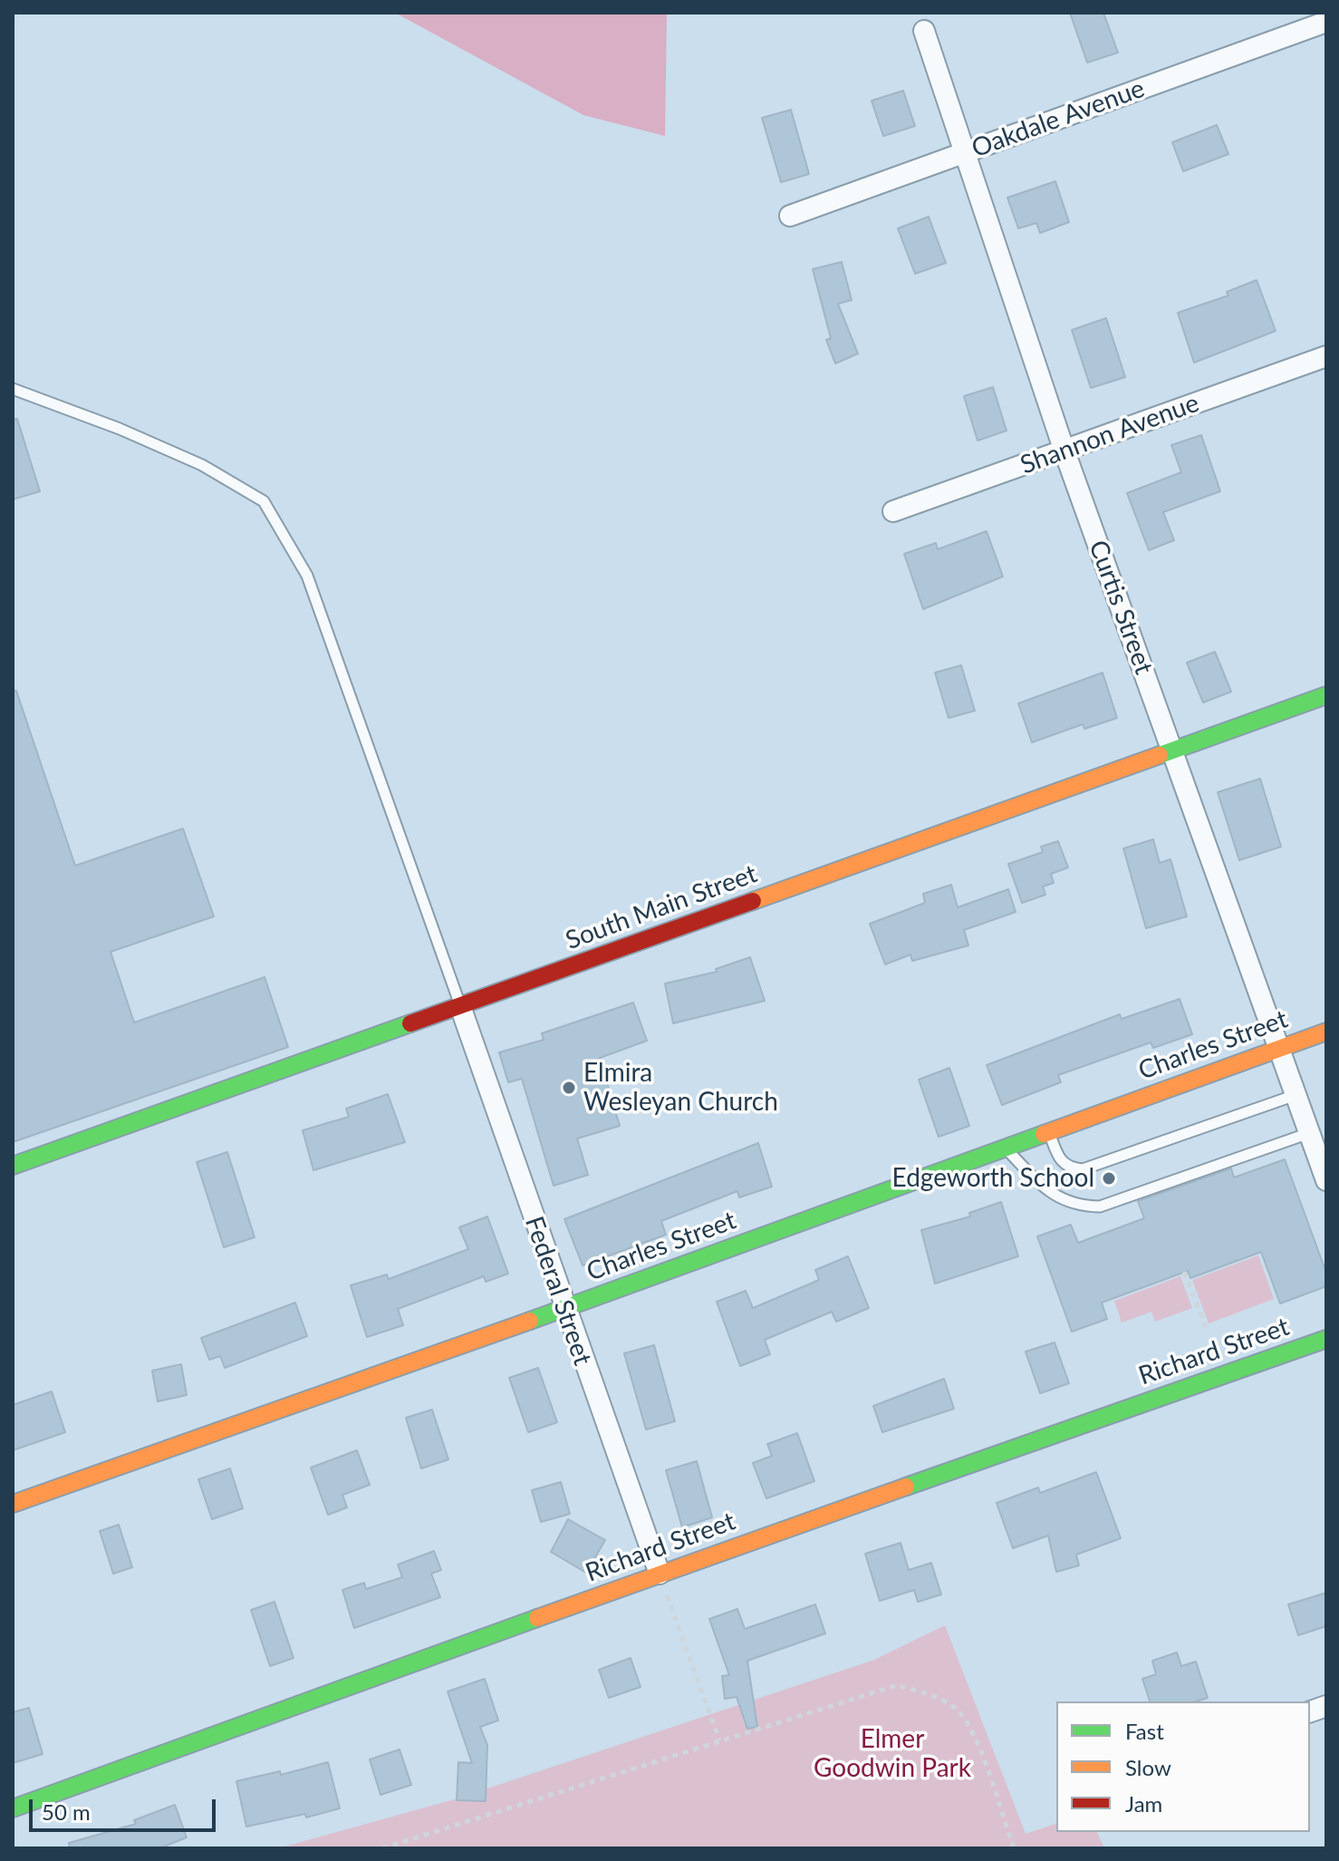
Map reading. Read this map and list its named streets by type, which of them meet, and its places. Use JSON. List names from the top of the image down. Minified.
{"streets":{"street":["Oakdale Avenue","Shannon Avenue","Curtis Street","South Main Street","Charles Street","Federal Street","Richard Street"]},"crossings":[["Oakdale Avenue","Curtis Street"],["Shannon Avenue","Curtis Street"],["Curtis Street","South Main Street"],["Curtis Street","Charles Street"],["South Main Street","Federal Street"],["Charles Street","Federal Street"],["Federal Street","Richard Street"]],"parks":["Elmer Goodwin Park"],"places":["Elmira Wesleyan Church","Edgeworth School"],"legend":["Fast","Slow","Jam"],"scale_bar":"50 m"}
